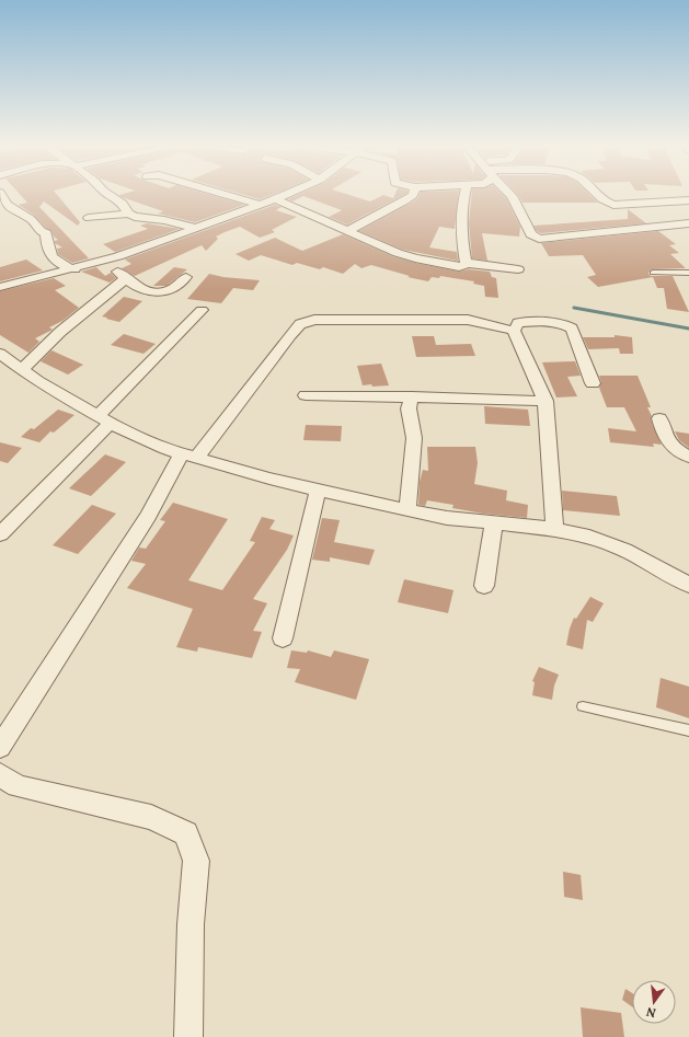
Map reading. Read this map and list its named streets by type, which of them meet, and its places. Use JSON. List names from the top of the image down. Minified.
{"north":"bottom"}
